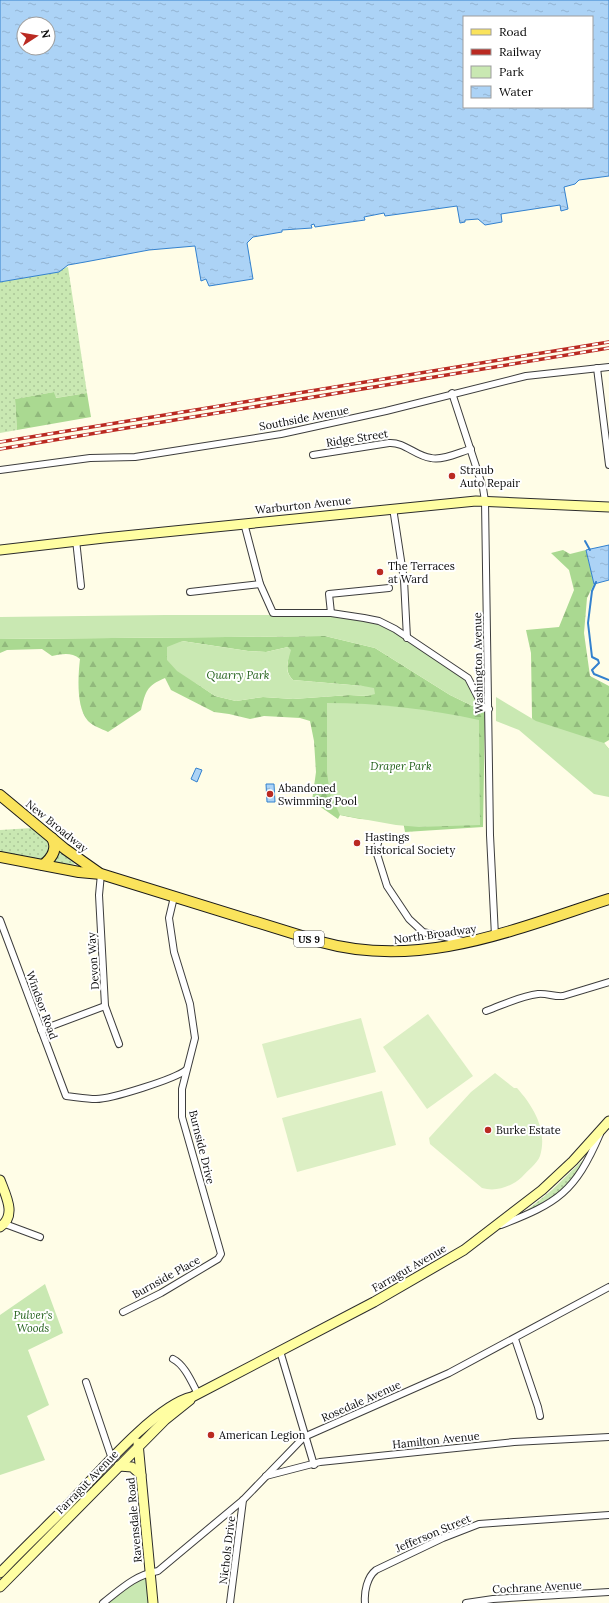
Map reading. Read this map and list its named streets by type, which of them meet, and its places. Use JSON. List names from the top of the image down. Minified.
{"streets":{"main road":["Warburton Avenue","New Broadway","North Broadway","US 9","Farragut Avenue","Ravensdale Road"],"street":["Southside Avenue","Ridge Street","Washington Avenue","Devon Way","Windsor Road","Burnside Drive","Burnside Place","Rosedale Avenue","Hamilton Avenue","Jefferson Street","Nichols Drive","Cochrane Avenue"]},"crossings":[["Southside Avenue","Washington Avenue"],["Ridge Street","Washington Avenue"],["Warburton Avenue","Washington Avenue"],["Washington Avenue","North Broadway"],["New Broadway","North Broadway"],["New Broadway","US 9"],["New Broadway","Devon Way"],["North Broadway","US 9"],["North Broadway","Devon Way"],["North Broadway","Burnside Drive"],["US 9","Devon Way"],["Windsor Road","Burnside Drive"],["Burnside Drive","Burnside Place"],["Farragut Avenue","Ravensdale Road"],["Rosedale Avenue","Hamilton Avenue"],["Rosedale Avenue","Ravensdale Road"],["Rosedale Avenue","Nichols Drive"]],"parks":["Quarry Park","Draper Park","Pulver's Woods"],"places":["Straub Auto Repair","The Terraces at Ward","Abandoned Swimming Pool","Hastings Historical Society","Burke Estate","American Legion"],"legend":["Road","Railway","Park","Water"],"north":"right"}
